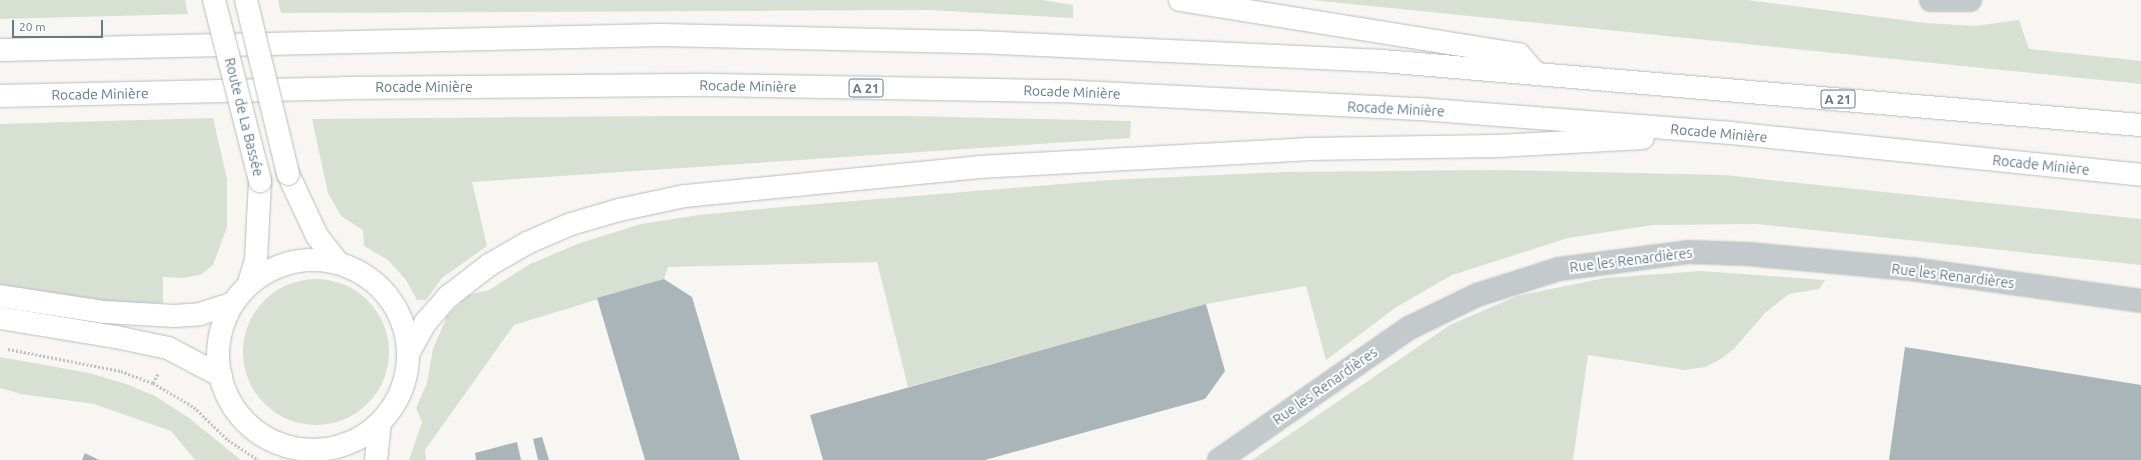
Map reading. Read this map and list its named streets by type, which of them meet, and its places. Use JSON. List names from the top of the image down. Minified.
{"streets":{"main road":["Rocade Minière","A 21","Route de La Bassée"],"street":["Rue les Renardières"]},"scale_bar":"20 m"}
